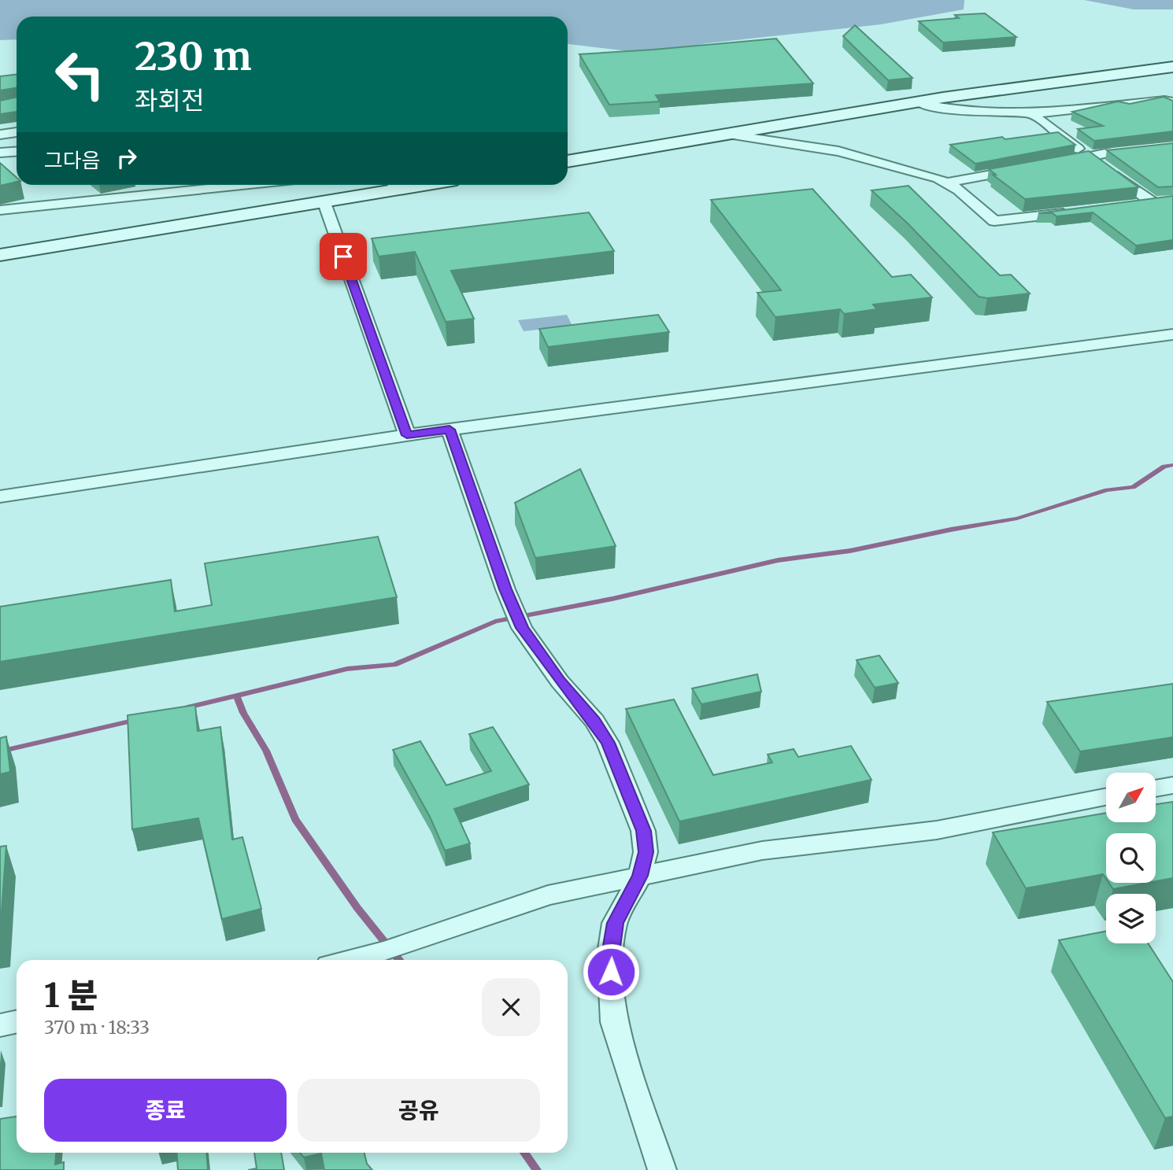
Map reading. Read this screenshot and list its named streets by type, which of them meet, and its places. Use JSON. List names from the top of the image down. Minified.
{"north":"top right","page":{"turn":["230 m","좌회전"],"then":"그다음","heading":["1 분","370 m · 18:33"],"buttons":["종료","공유"]}}
